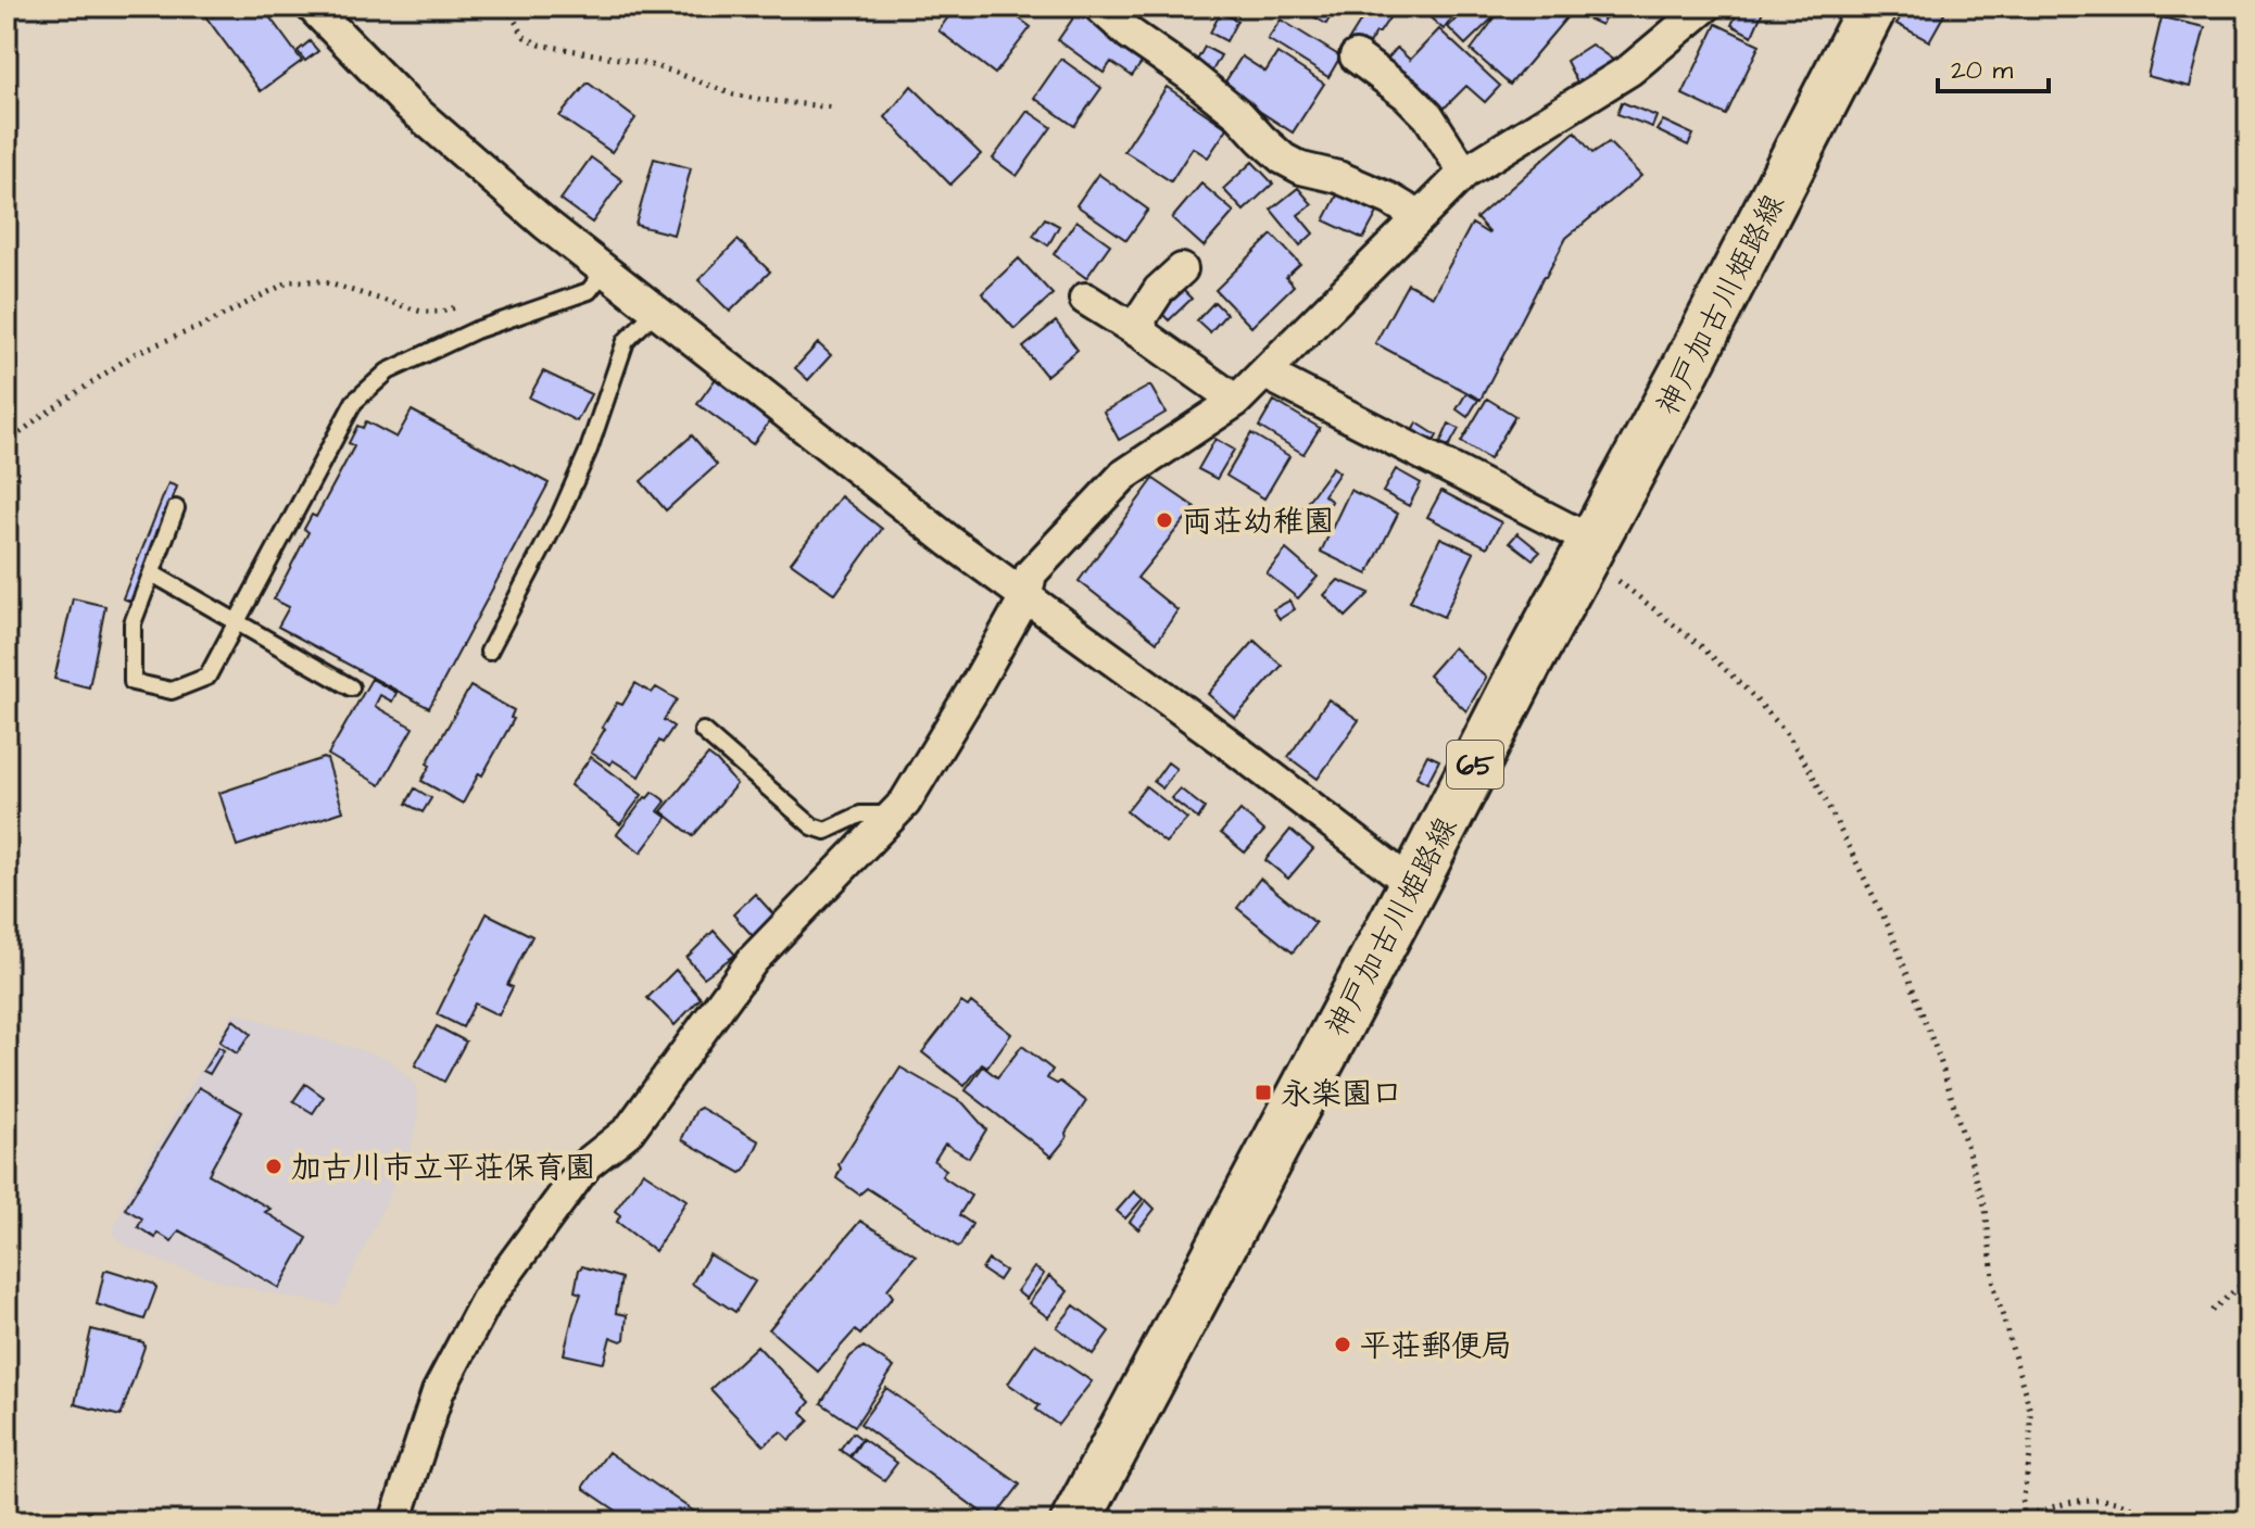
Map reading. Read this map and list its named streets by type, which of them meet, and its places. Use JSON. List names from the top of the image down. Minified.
{"streets":{"main road":["神戸加古川姫路線","65"]},"places":{"other":["両荘幼稚園","加古川市立平荘保育園","平荘郵便局"],"transit":["永楽園口"]},"scale_bar":"20 m"}
